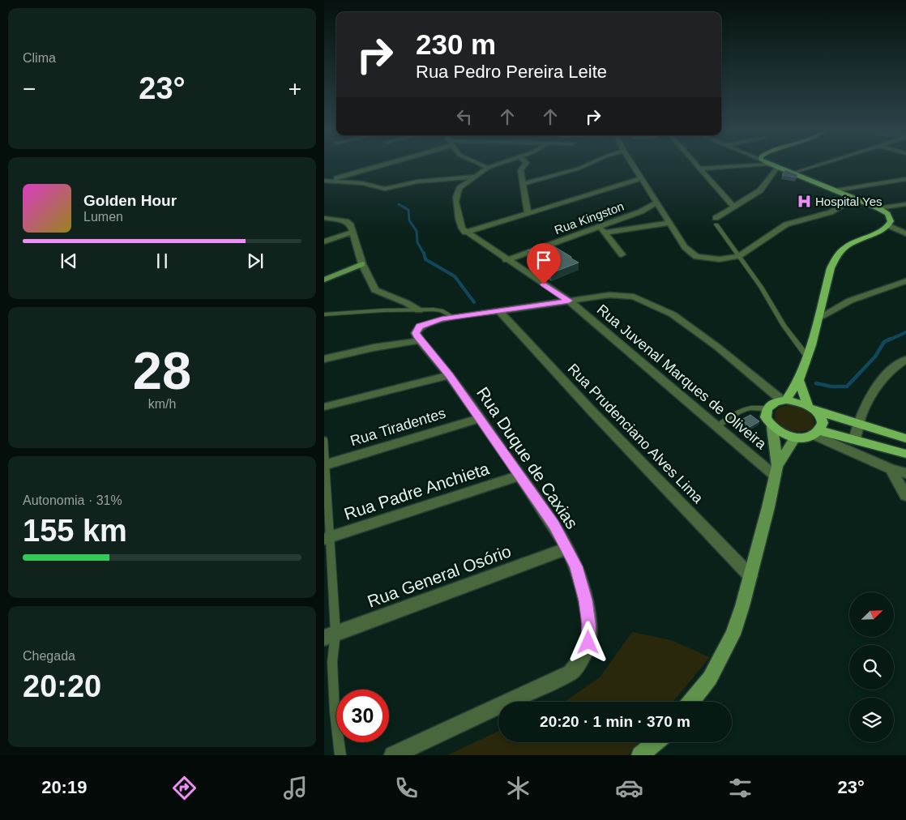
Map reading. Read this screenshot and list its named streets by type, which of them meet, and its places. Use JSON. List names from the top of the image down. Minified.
{"streets":{"street":["Rua Kingston","Rua Juvenal Marques de Oliveira","Rua Tiradentes","Rua Prudenciano Alves Lima","Rua Duque de Caxias","Rua Padre Anchieta","Rua General Osório"]},"crossings":[["Rua Kingston","Rua Juvenal Marques de Oliveira"],["Rua Tiradentes","Rua Duque de Caxias"],["Rua Duque de Caxias","Rua Padre Anchieta"],["Rua Duque de Caxias","Rua General Osório"]],"places":{"hospital":["Hospital Yes"]},"north":"top right","page":{"tile":["Clima",["28","km/h"],["Autonomia · 31%","155 km"],["Chegada","20:20"]],"turn":["230 m","Rua Pedro Pereira Leite"],"heat":["−","23°","+"],"song":["Golden Hour","Lumen"],"limit":"30","trip":"20:20 · 1 min · 370 m","tabs":["20:19","23°"]}}
